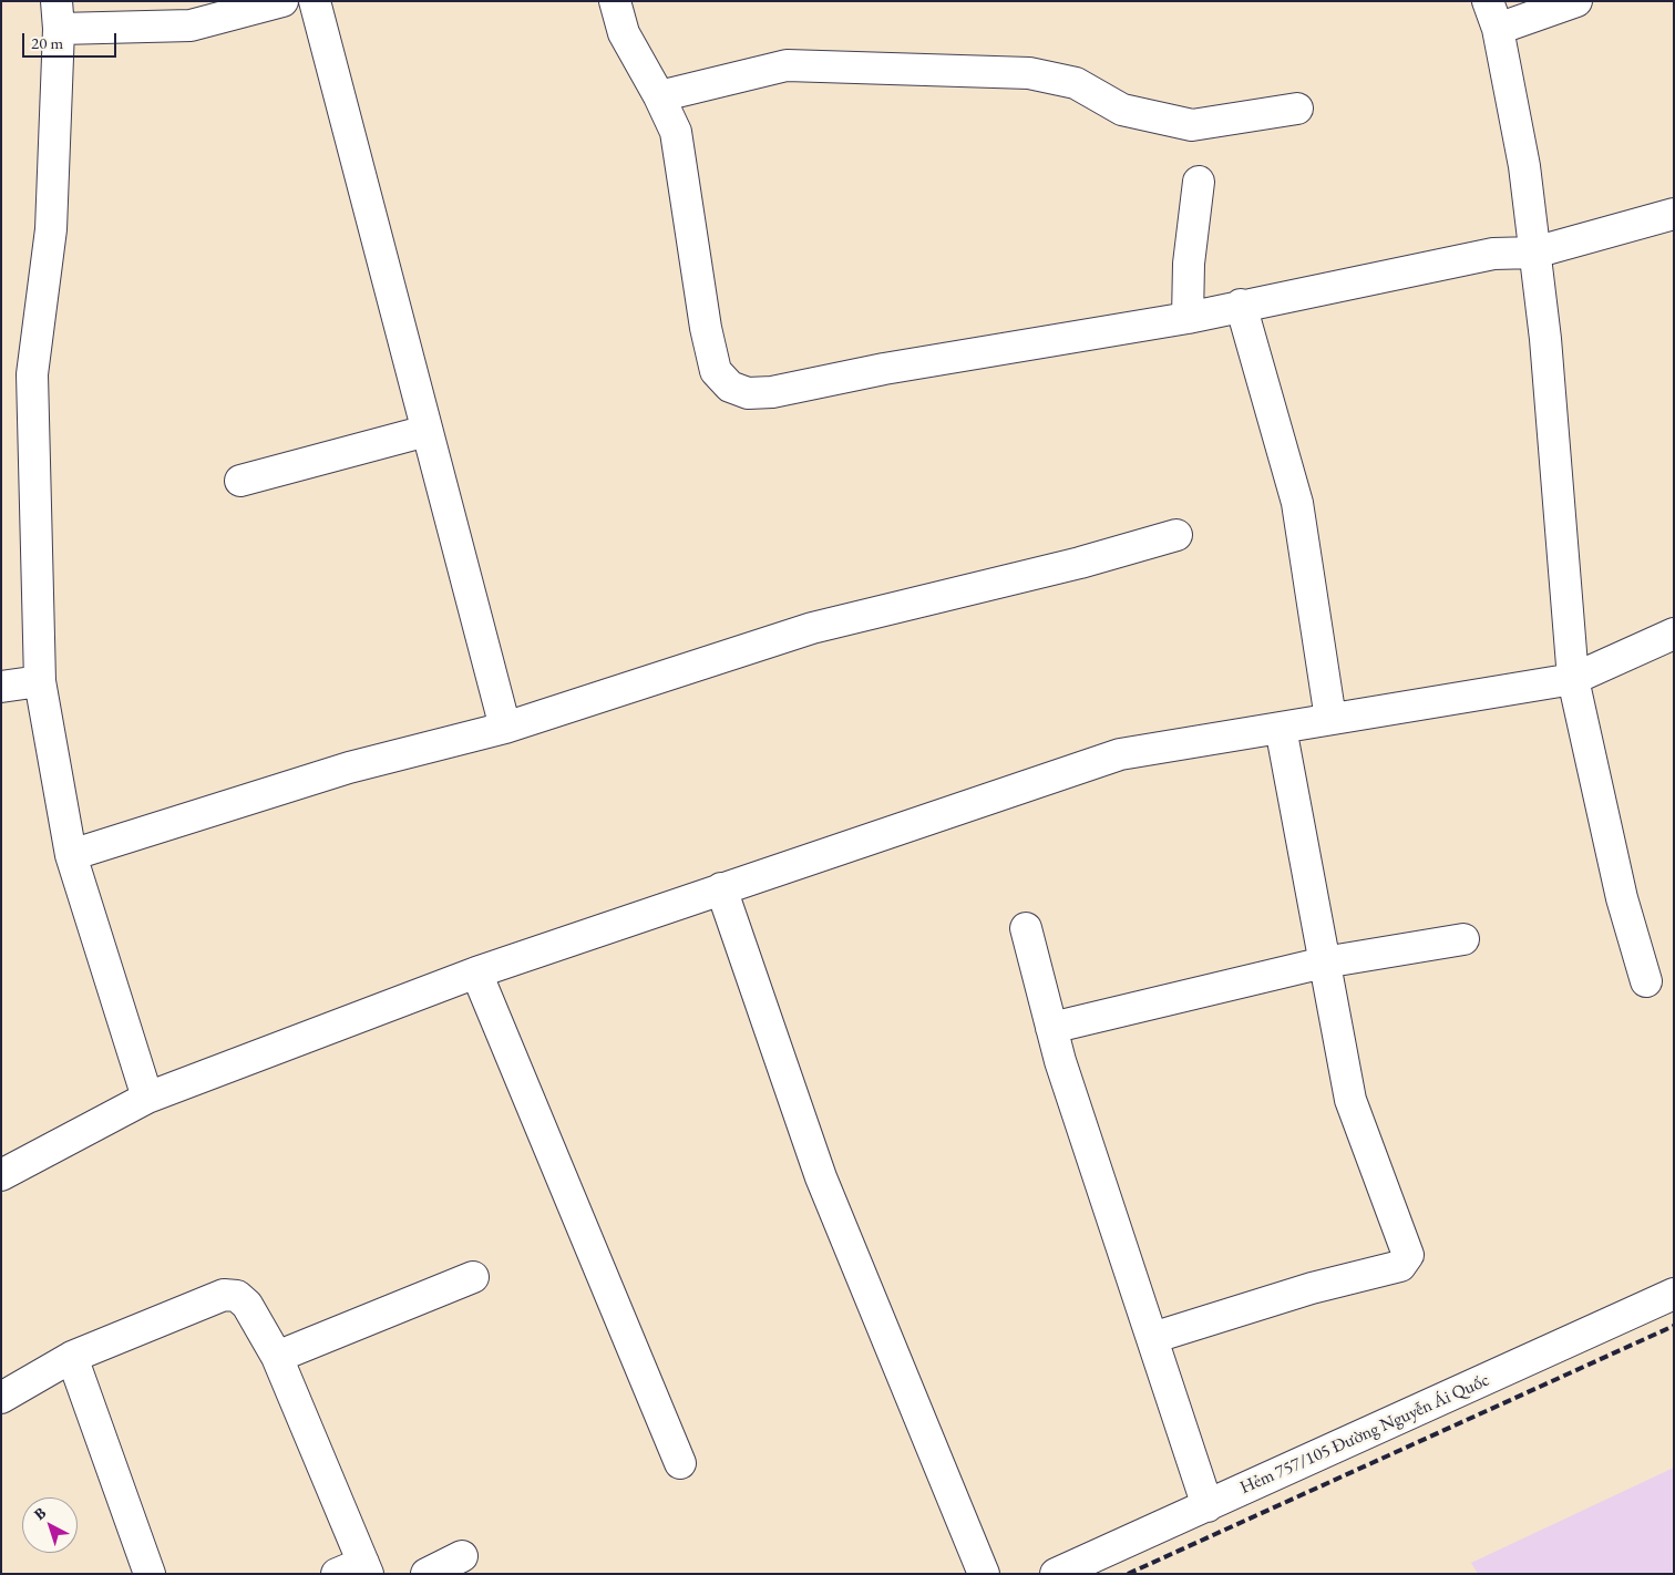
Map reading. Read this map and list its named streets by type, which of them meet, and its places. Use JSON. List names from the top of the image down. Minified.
{"streets":{"street":["Hẻm 757/105 Đường Nguyễn Ái Quốc"]},"scale_bar":"20 m","north":"top left"}
